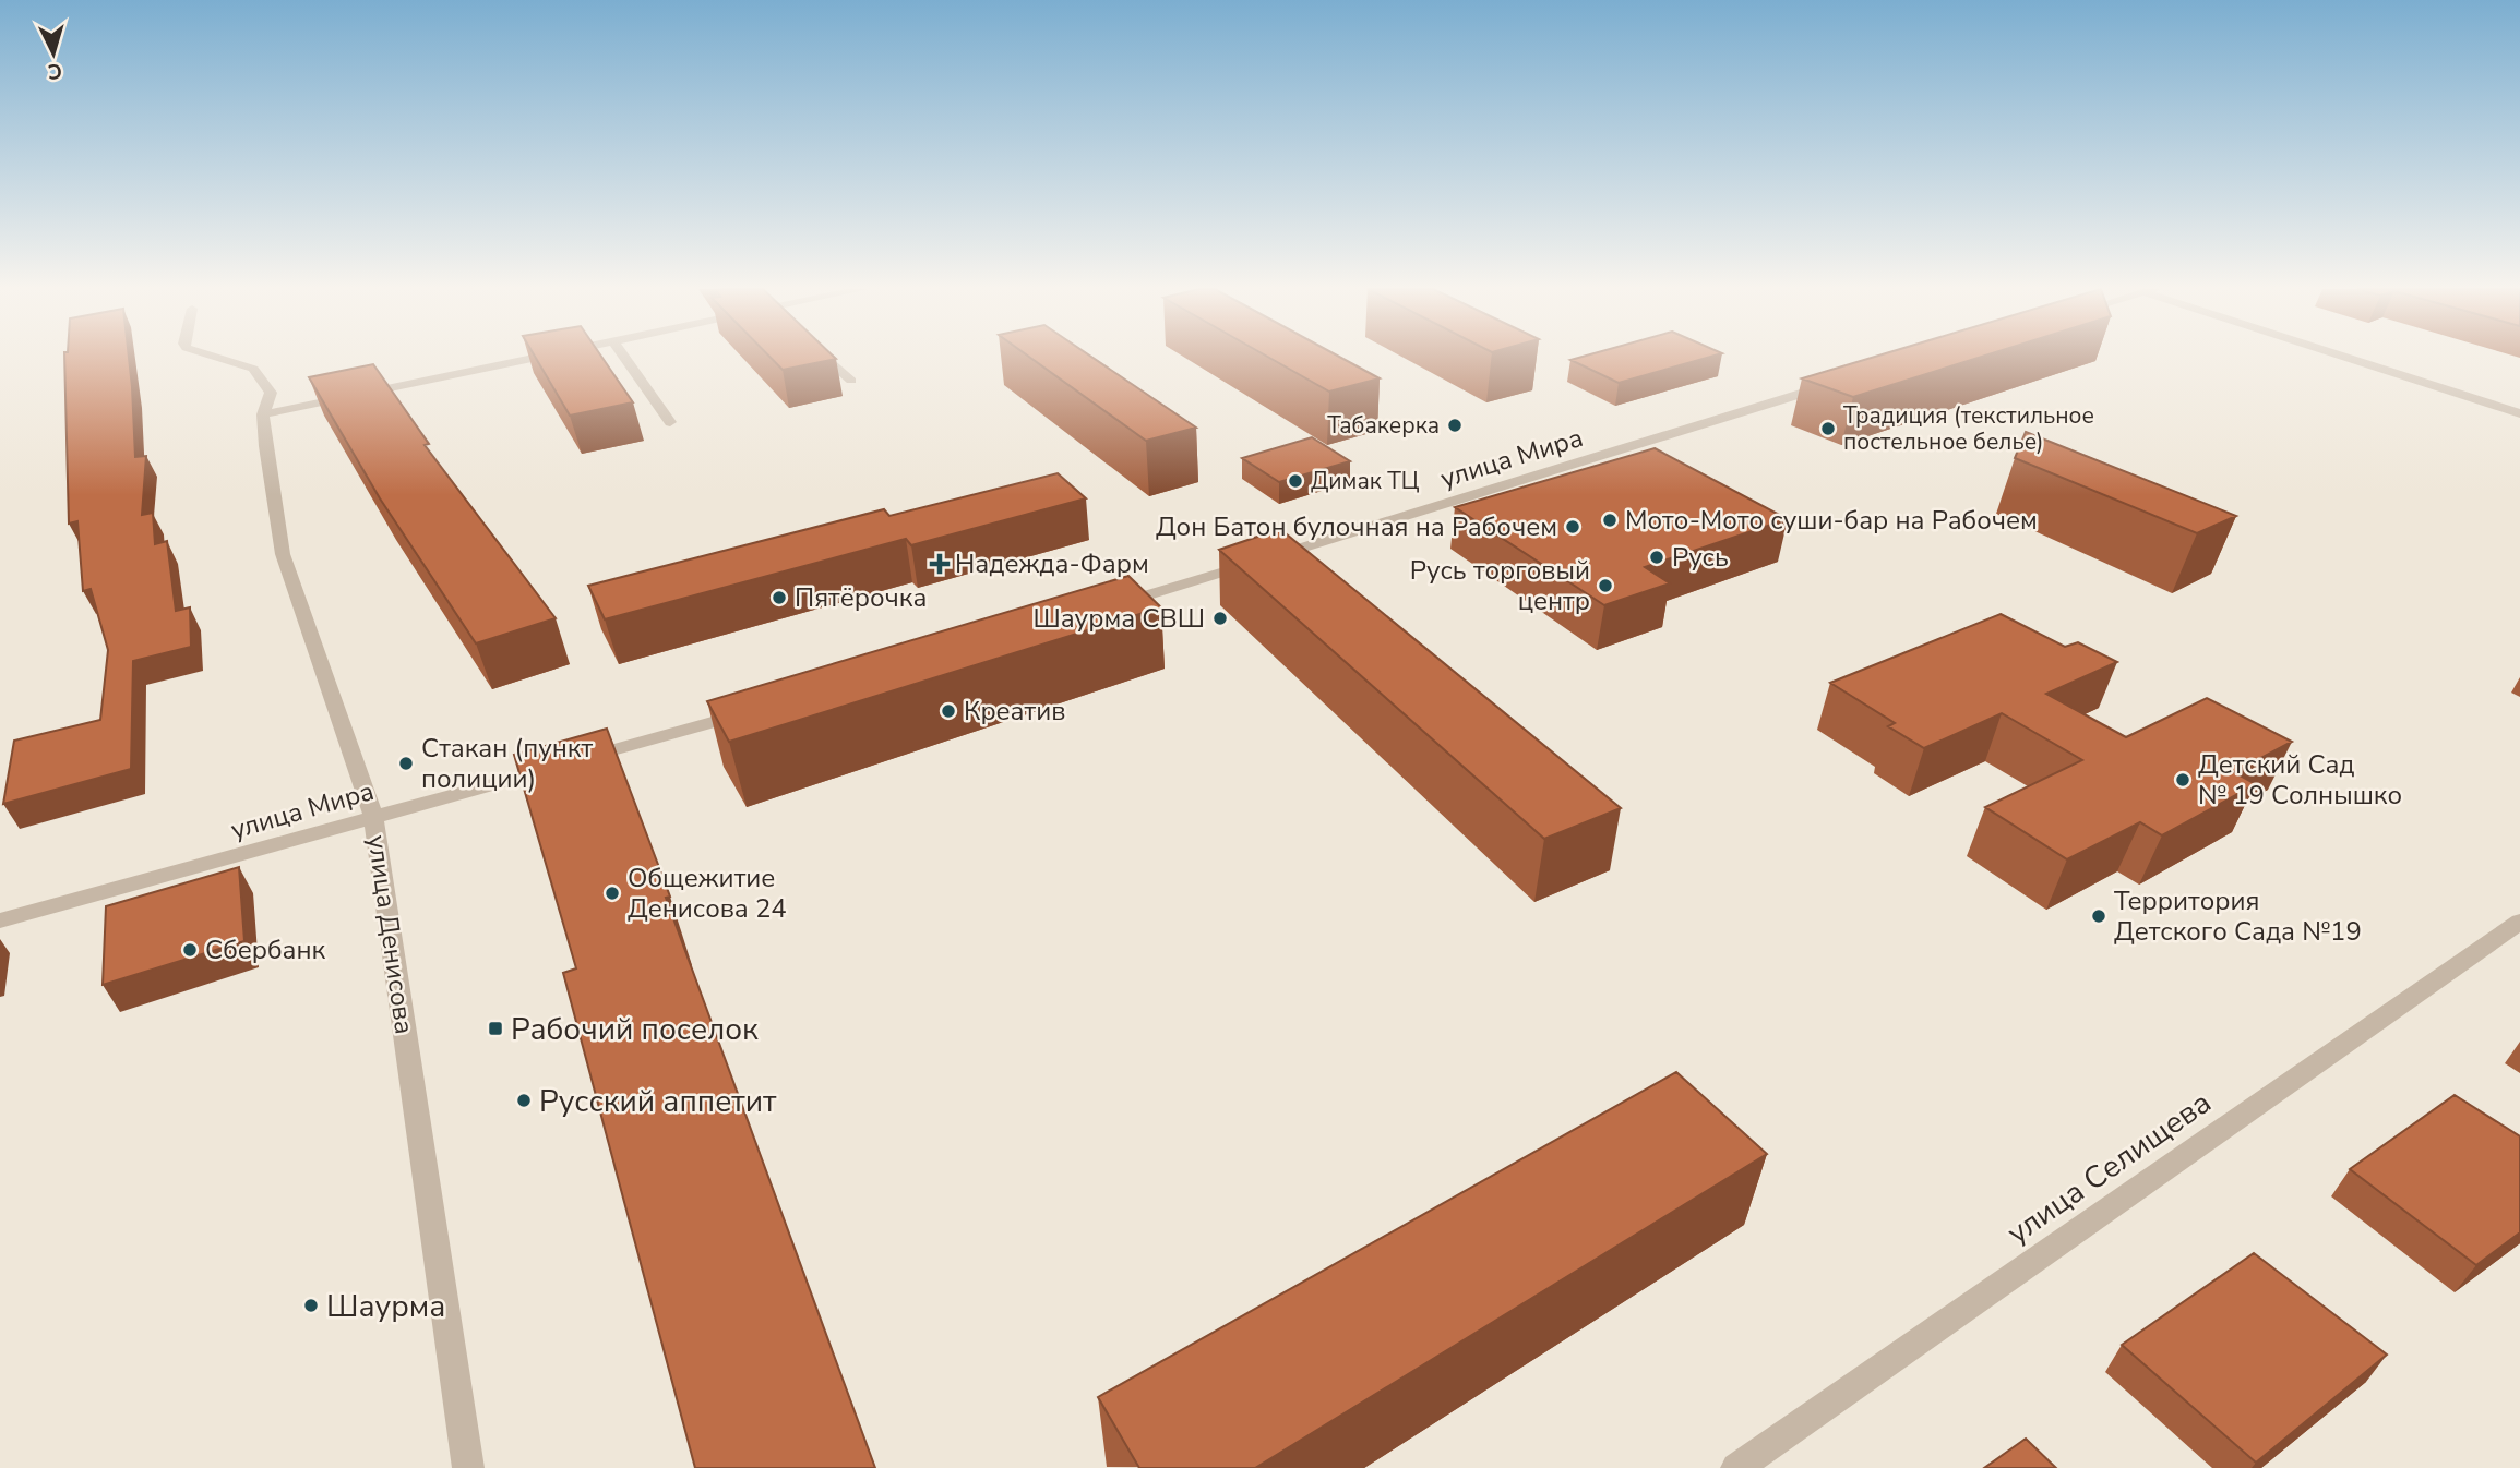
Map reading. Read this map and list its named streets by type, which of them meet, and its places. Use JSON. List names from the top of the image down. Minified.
{"streets":{"street":["улица Мира","улица Денисова","улица Селищева"]},"crossings":[["улица Мира","улица Денисова"]],"places":{"other":["Табакерка","Традиция (текстильное постельное белье)","Димак ТЦ","Мото-Мото суши-бар на Рабочем","Дон Батон булочная на Рабочем","Русь","Русь торговый центр","Пятёрочка","Шаурма СВШ","Креатив","Стакан (пункт полиции)","Детский Сад № 19 Солнышко","Общежитие Денисова 24","Территория Детского Сада №19","Сбербанк","Русский аппетит","Шаурма"],"health":["Надежда-Фарм"],"transit":["Рабочий поселок"]},"north":"bottom"}
